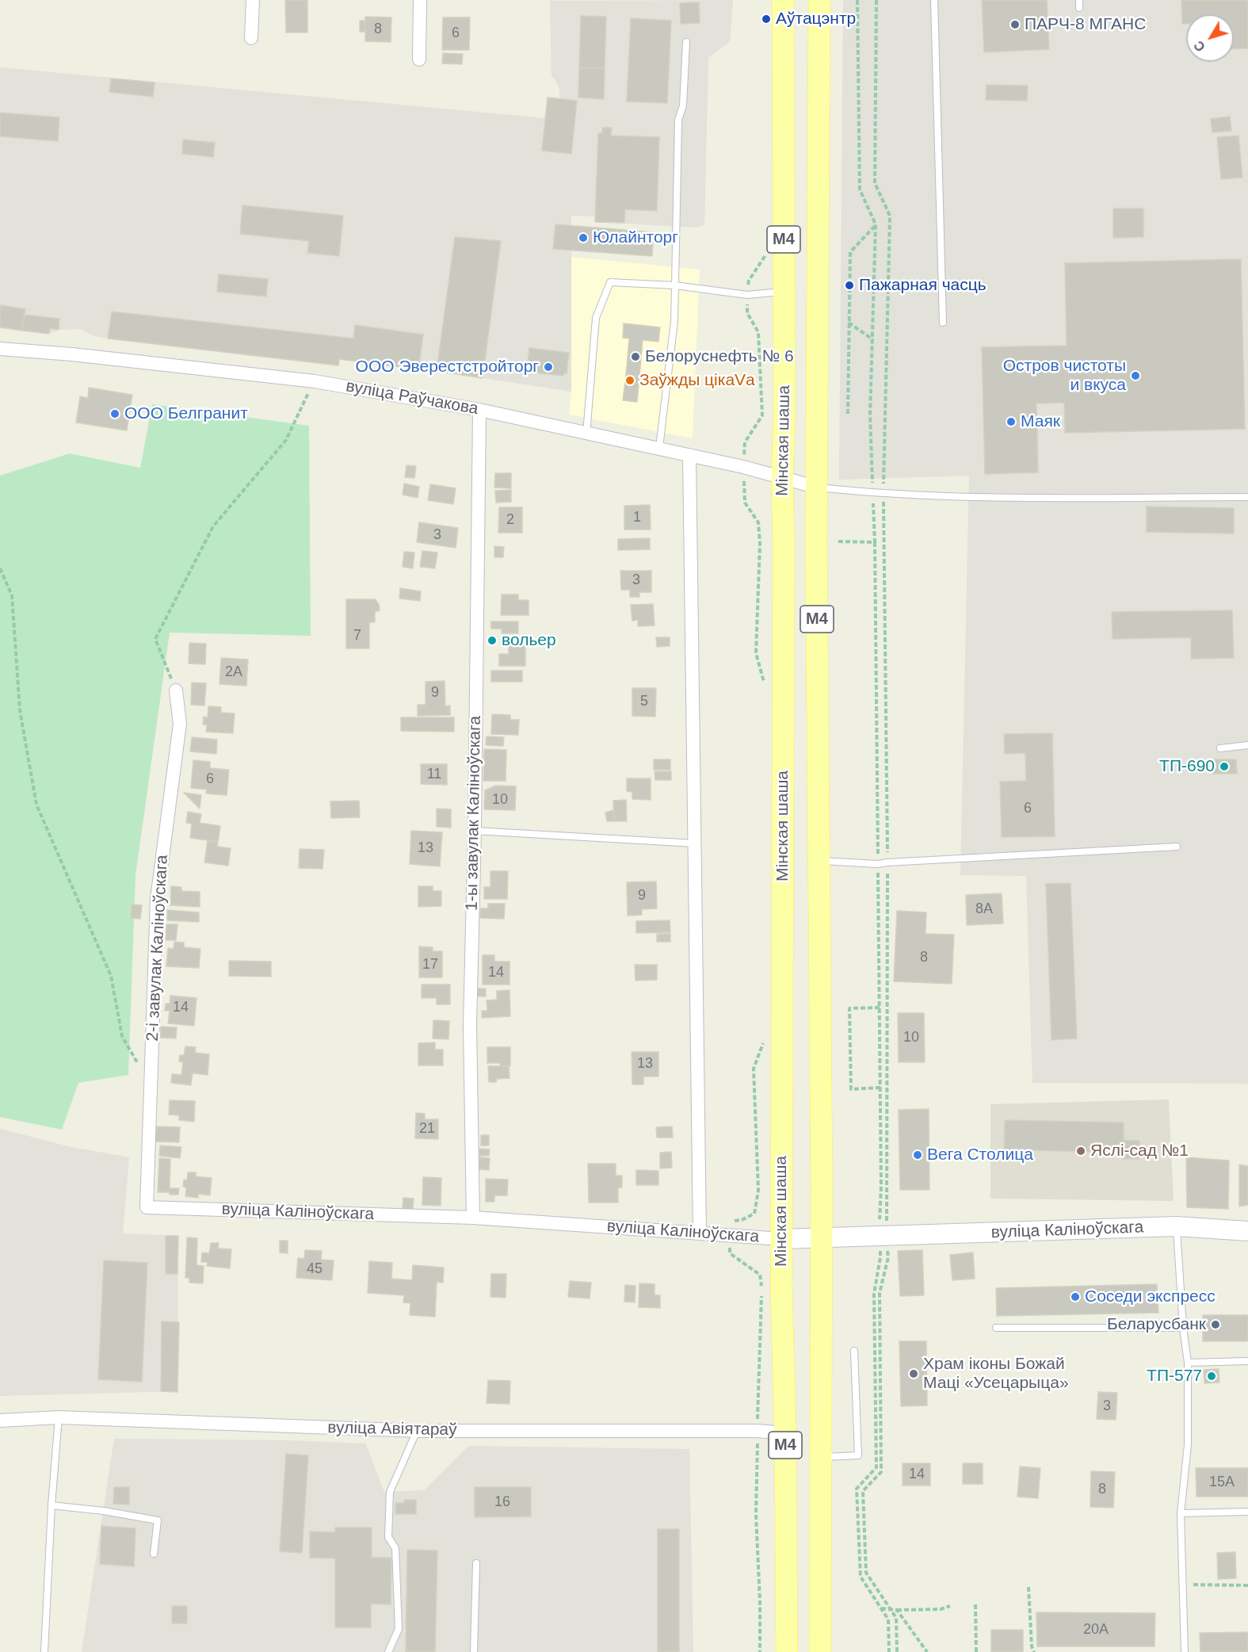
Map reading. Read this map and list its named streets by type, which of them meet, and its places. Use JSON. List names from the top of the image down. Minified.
{"streets":{"main road":["М4","Мінская шаша","вуліца Каліноўскага"],"street":["вуліца Раўчакова","1-ы завулак Каліноўскага","2-і завулак Каліноўскага","вуліца Авіятараў"]},"crossings":[["вуліца Раўчакова","Мінская шаша"],["вуліца Раўчакова","1-ы завулак Каліноўскага"],["Мінская шаша","вуліца Каліноўскага"],["Мінская шаша","вуліца Авіятараў"],["1-ы завулак Каліноўскага","вуліца Каліноўскага"],["2-і завулак Каліноўскага","вуліца Каліноўскага"]],"places":["Аўтацэнтр","ПАРЧ-8 МГАНС","Юлайнторг","Пажарная часць","Белоруснефть № 6","ООО Эверестстройторг","Остров чистоты и вкуса","Заўжды цікаVа","ООО Белгранит","Маяк","вольер","ТП-690","Яслі-сад №1","Вега Столица","Соседи экспресс","Беларусбанк","Храм іконы Божай Маці «Усецарыца»","ТП-577"],"house_numbers":["8","6","1","2","3","3","7","2А","9","5","11","6","10","6","13","9","8А","8","17","14","14","10","13","21","45","3","14","15А","8","16","20А"],"north":"bottom left"}
